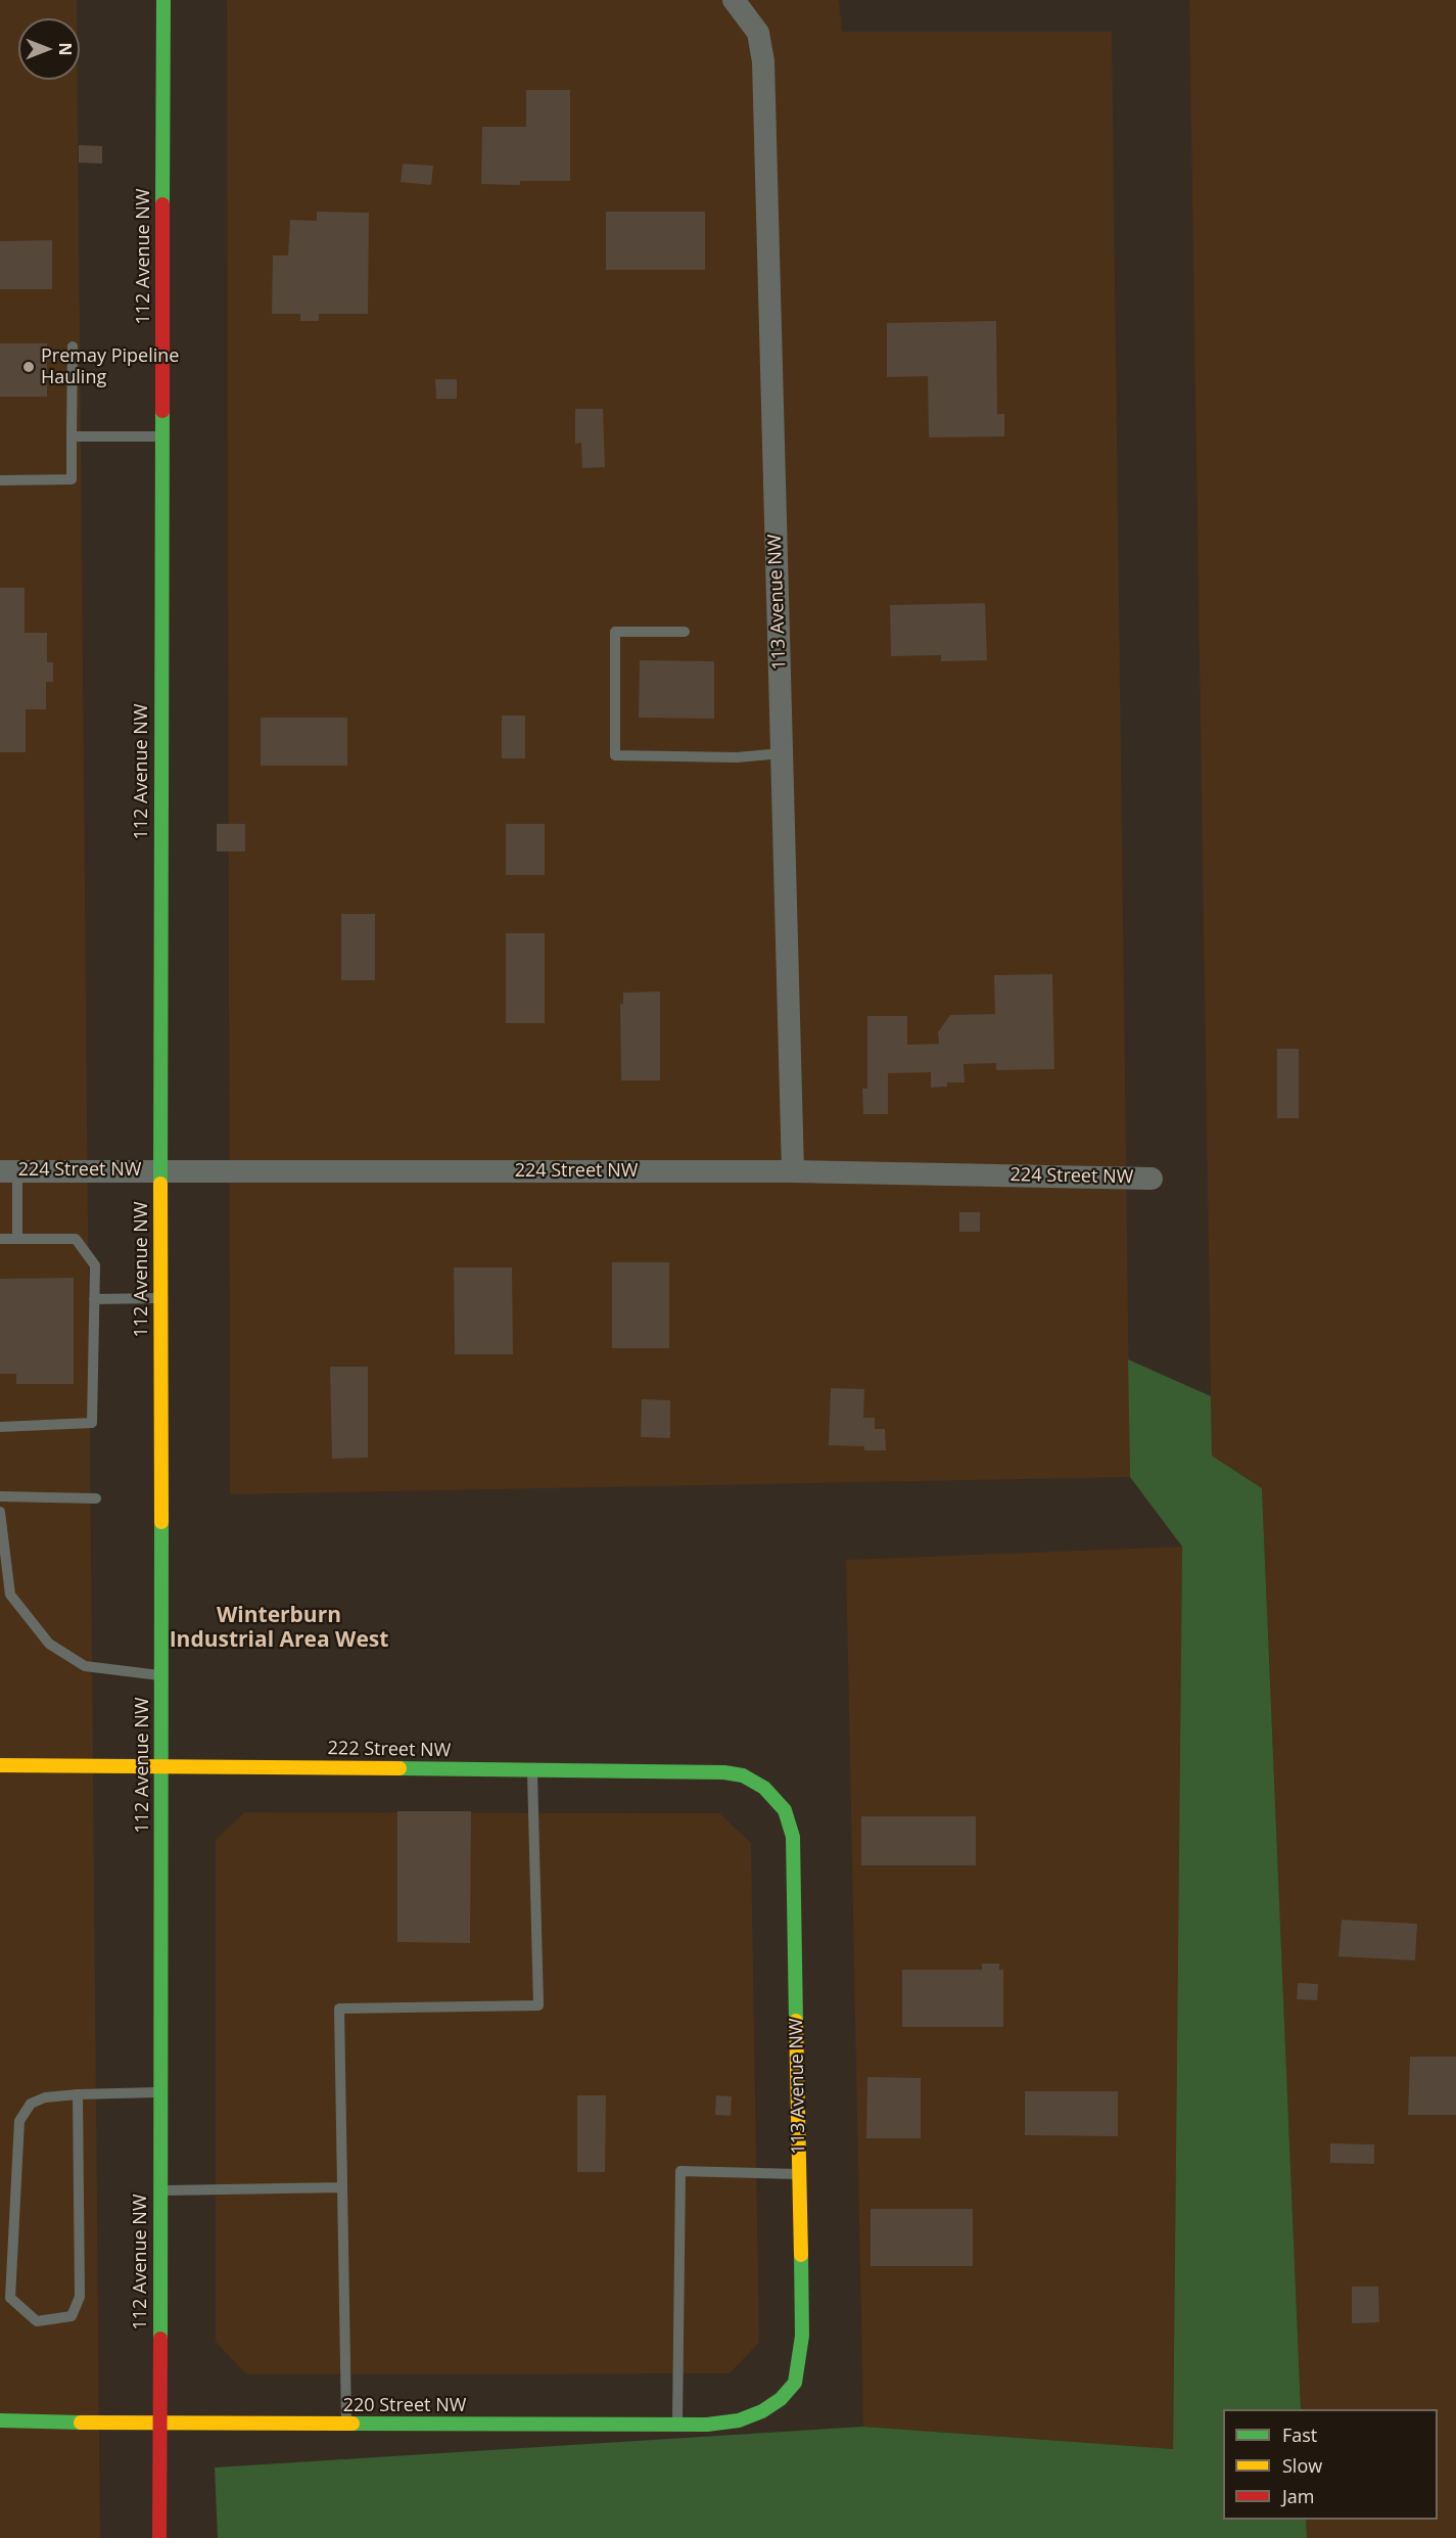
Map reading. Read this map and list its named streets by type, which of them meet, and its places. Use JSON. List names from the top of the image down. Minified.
{"streets":{"street":["112 Avenue NW","113 Avenue NW","224 Street NW","222 Street NW","220 Street NW"]},"crossings":[["112 Avenue NW","224 Street NW"],["112 Avenue NW","222 Street NW"],["112 Avenue NW","220 Street NW"],["113 Avenue NW","224 Street NW"],["113 Avenue NW","222 Street NW"],["113 Avenue NW","220 Street NW"]],"districts":["Winterburn Industrial Area West"],"places":["Premay Pipeline Hauling"],"legend":["Fast","Slow","Jam"],"north":"right"}
